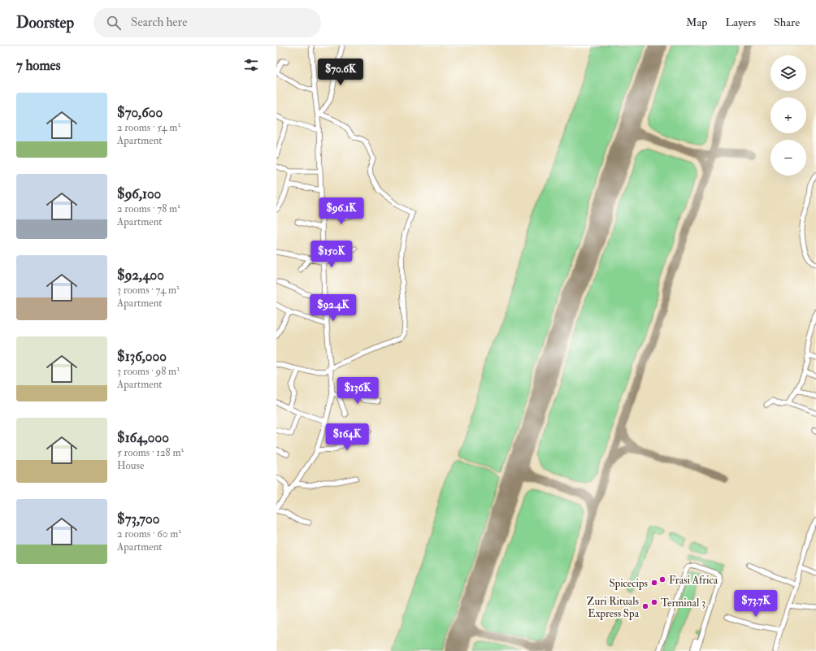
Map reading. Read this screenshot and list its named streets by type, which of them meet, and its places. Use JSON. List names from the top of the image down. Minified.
{"places":["Frasi Africa","Spicecips","Terminal 3","Zuri Rituals Express Spa"],"page":{"header":"Doorstep","search":"Search here","nav":["Map","Layers","Share"],"heading":"7 homes","map_buttons":["+","−"],"price":["$70.6K","$96.1K","$150K","$92.4K","$136K","$164K","$73.7K"],"list":[{"name":"$70,600","note":"2 rooms · 54 m² · Apartment"},{"name":"$96,100","note":"2 rooms · 78 m² · Apartment"},{"name":"$92,400","note":"3 rooms · 74 m² · Apartment"},{"name":"$136,000","note":"3 rooms · 98 m² · Apartment"},{"name":"$164,000","note":"5 rooms · 128 m² · House"},{"name":"$73,700","note":"2 rooms · 60 m² · Apartment"}]}}
